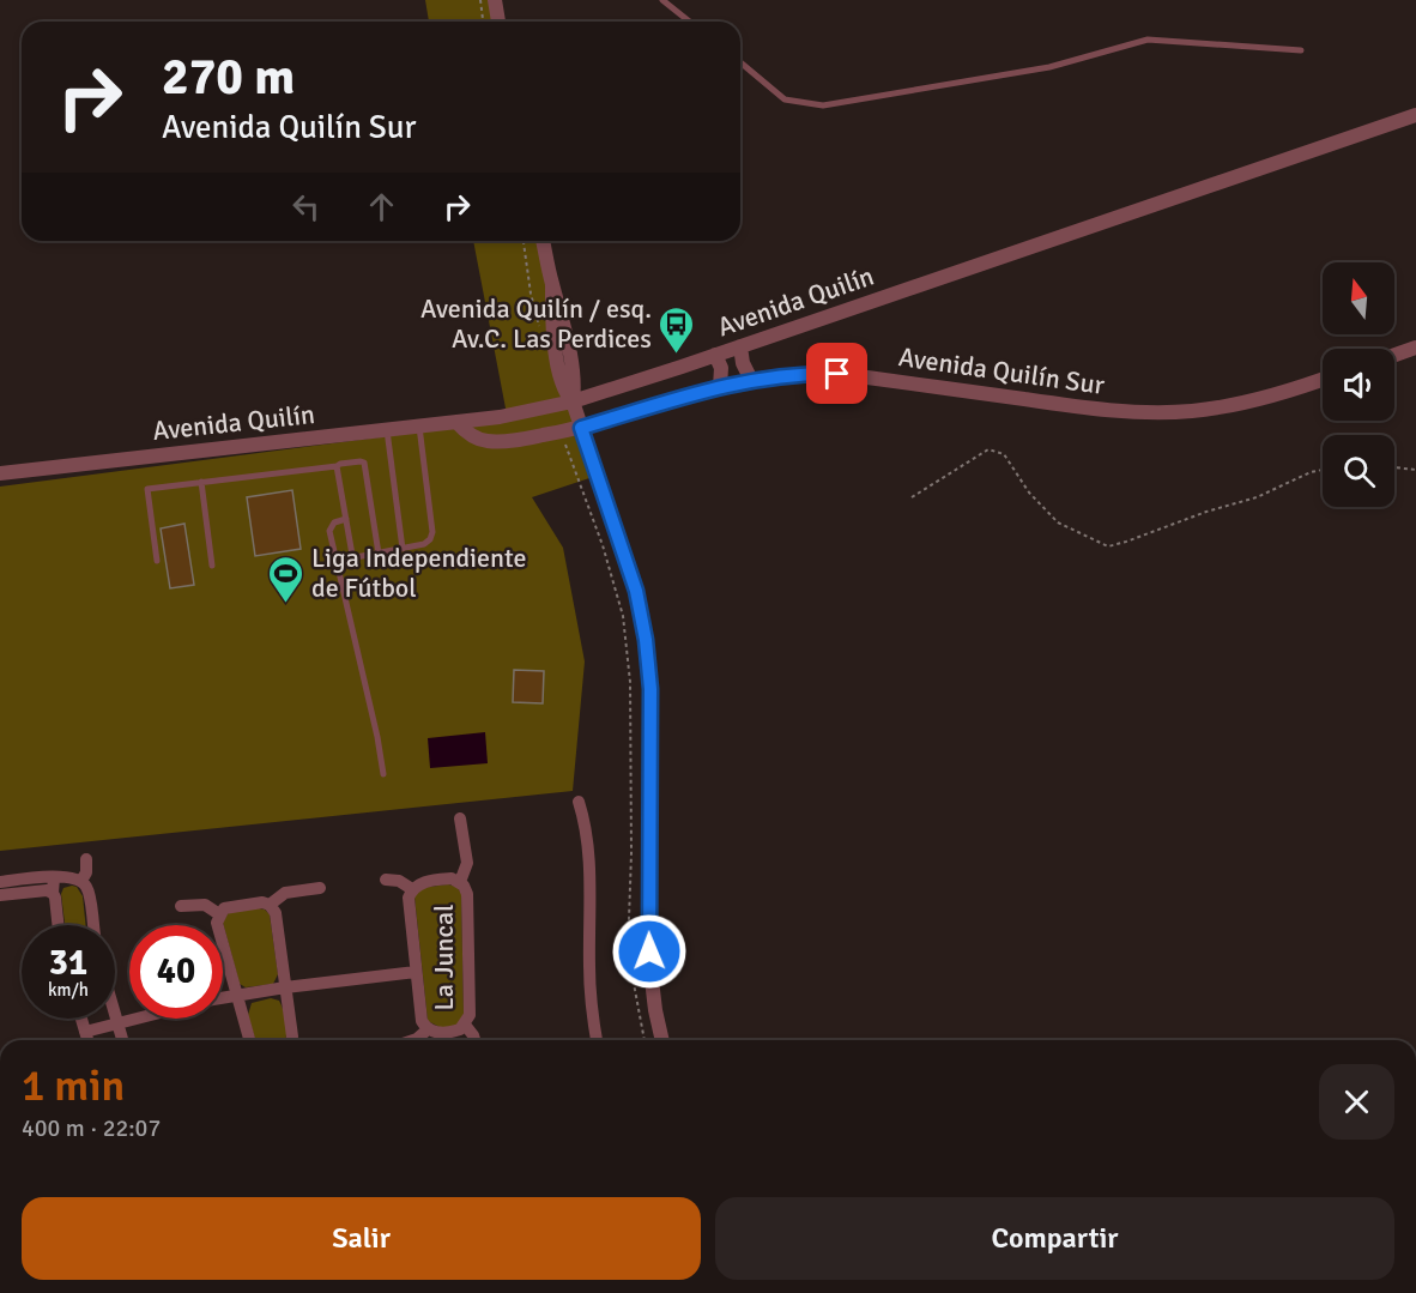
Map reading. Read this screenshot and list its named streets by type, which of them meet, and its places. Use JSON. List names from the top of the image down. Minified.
{"streets":{"street":["Avenida Quilín","Avenida Quilín Sur","La Juncal"]},"crossings":[["Avenida Quilín","Avenida Quilín Sur"]],"places":{"bus stop":["Avenida Quilín / esq. Av.C. Las Perdices"],"sports":["Liga Independiente de Fútbol"]},"north":"top","page":{"turn":["270 m","Avenida Quilín Sur"],"speed":"31 km/h","limit":"40","heading":["1 min","400 m · 22:07"],"buttons":["Salir","Compartir"]}}
